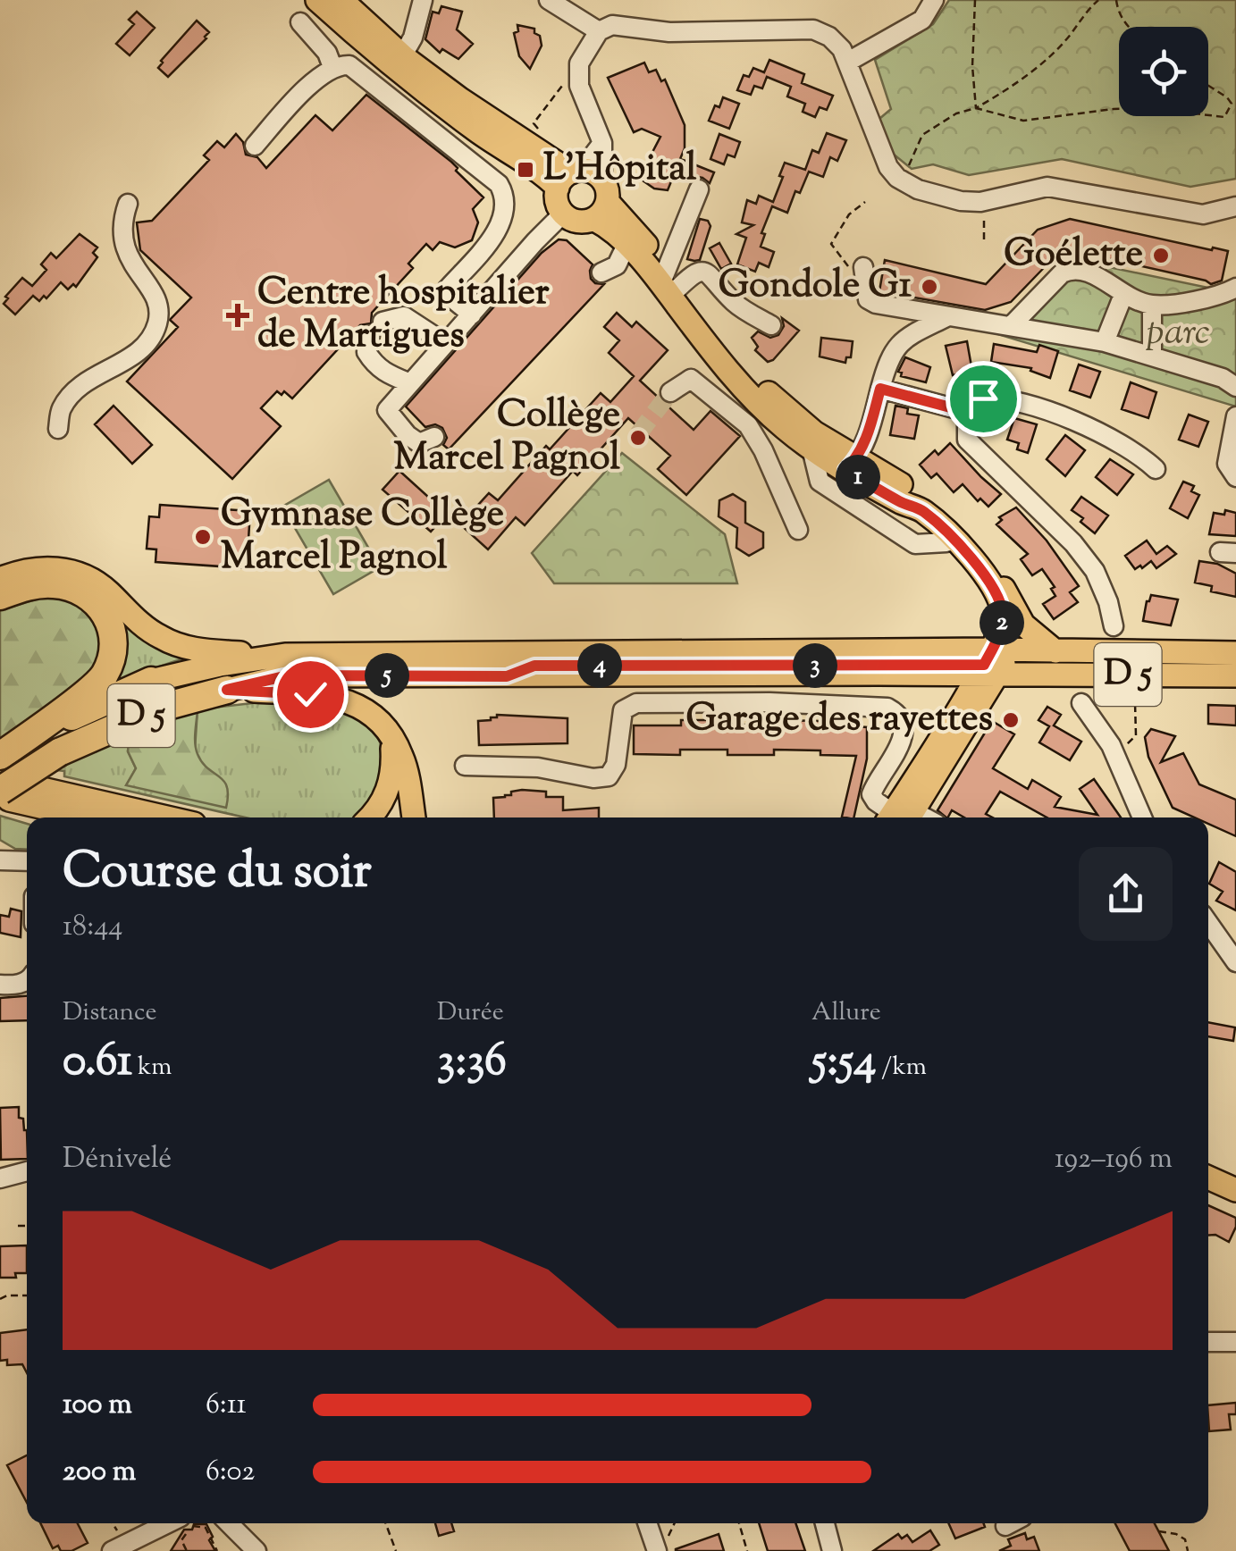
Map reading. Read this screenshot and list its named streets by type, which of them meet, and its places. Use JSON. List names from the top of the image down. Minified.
{"streets":{"highway":["D 5"]},"parks":["parc"],"places":{"transit":["L’Hôpital"],"other":["Goélette","Gondole G1","Collège Marcel Pagnol","Gymnase Collège Marcel Pagnol","Garage des rayettes"],"health":["Centre hospitalier de Martigues"]},"page":{"pins":["1","2","3","4","5"],"heading":["Course du soir","18:44"],"stats":[["Distance","0.61 km"],["Durée","3:36"],["Allure","5:54 /km"]],"chart":["Dénivelé","192–196 m"],"list":[{"name":"100 m","note":"6:11"},{"name":"200 m","note":"6:02"}]}}
